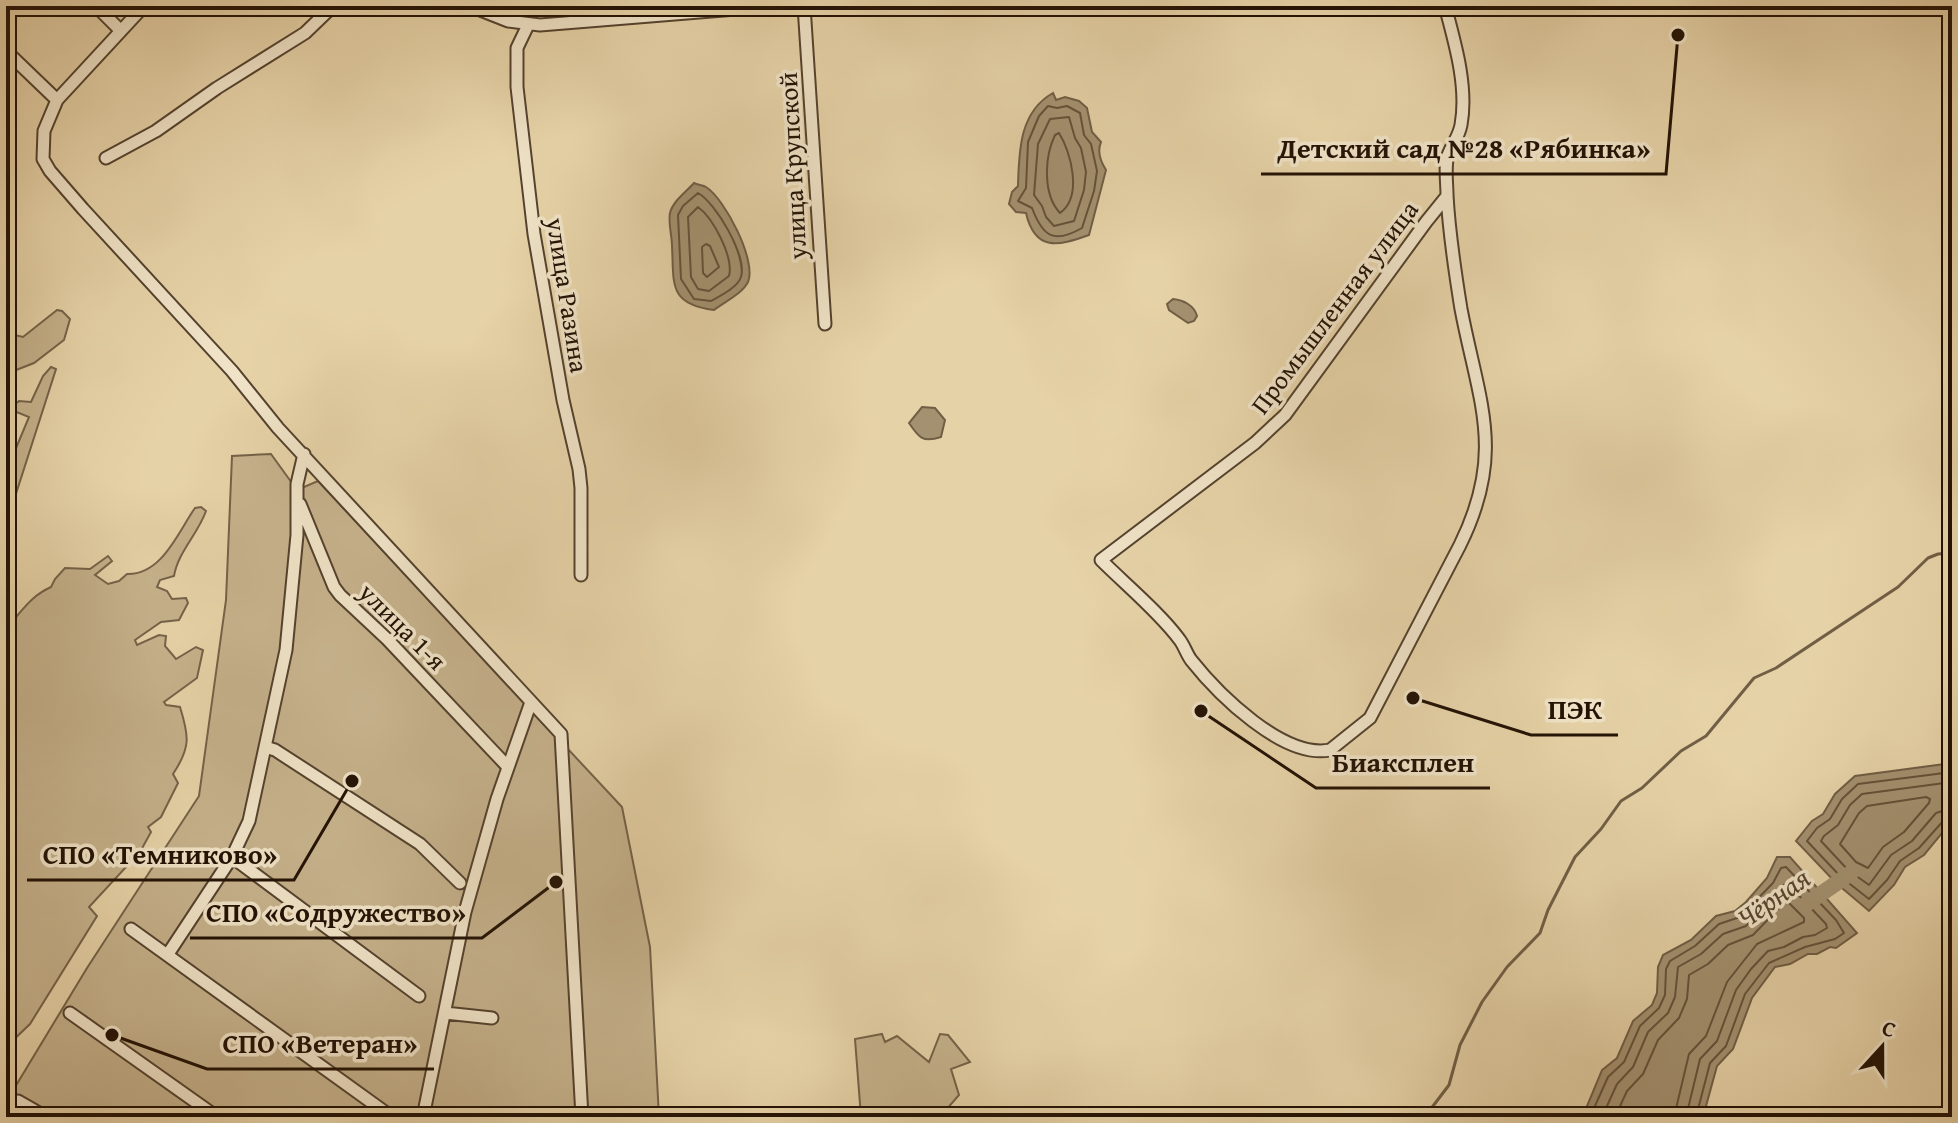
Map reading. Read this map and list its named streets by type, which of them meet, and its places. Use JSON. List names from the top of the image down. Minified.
{"streets":{"street":["улица Крупской","улица Разина","Промышленная улица","улица 1-я"]},"water":["Чёрная"],"places":["Детский сад №28 «Рябинка»","ПЭК","Биаксплен","СПО «Темниково»","СПО «Содружество»","СПО «Ветеран»"],"north":"top"}
